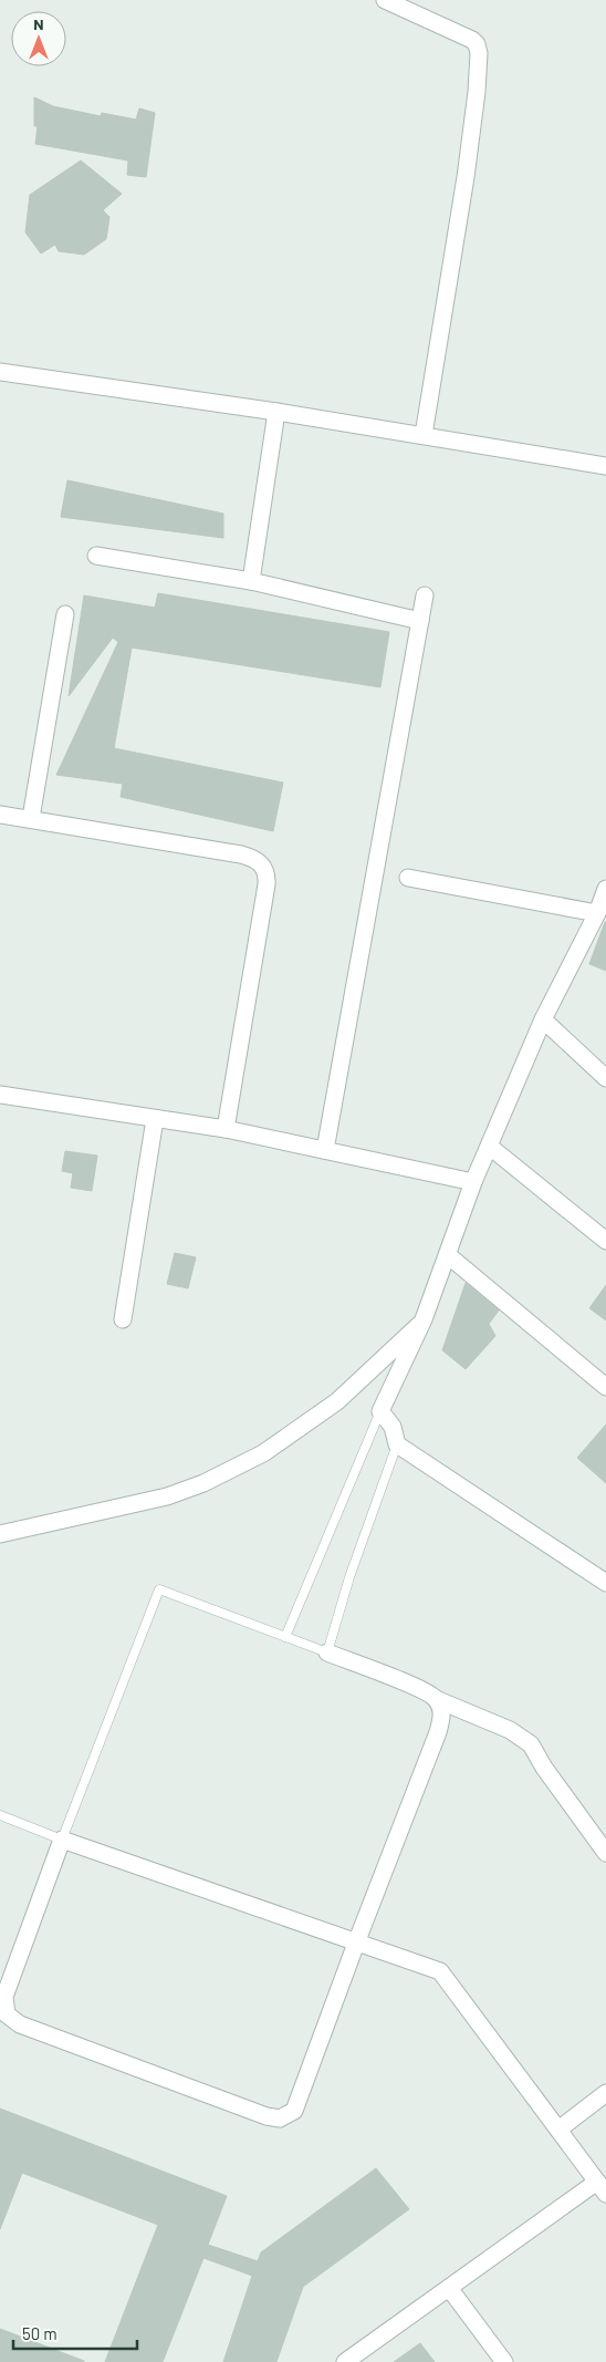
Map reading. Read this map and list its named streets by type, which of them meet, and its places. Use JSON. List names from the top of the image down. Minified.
{"scale_bar":"50 m","north":"top"}
